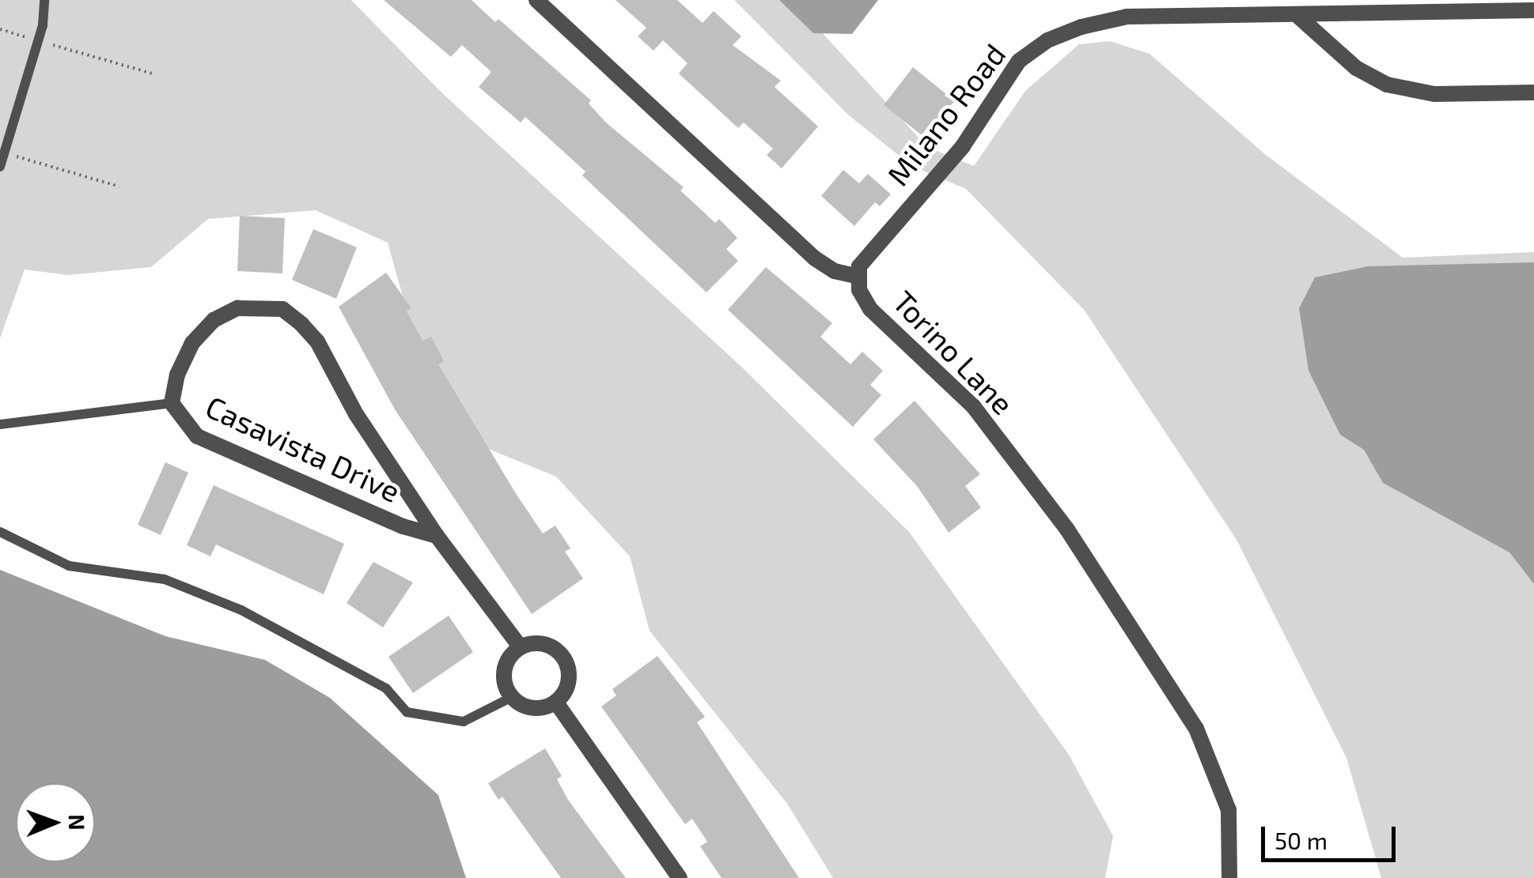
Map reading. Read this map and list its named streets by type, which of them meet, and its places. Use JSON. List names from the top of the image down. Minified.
{"streets":{"street":["Milano Road","Torino Lane","Casavista Drive"]},"crossings":[["Milano Road","Torino Lane"]],"scale_bar":"50 m","north":"right"}
